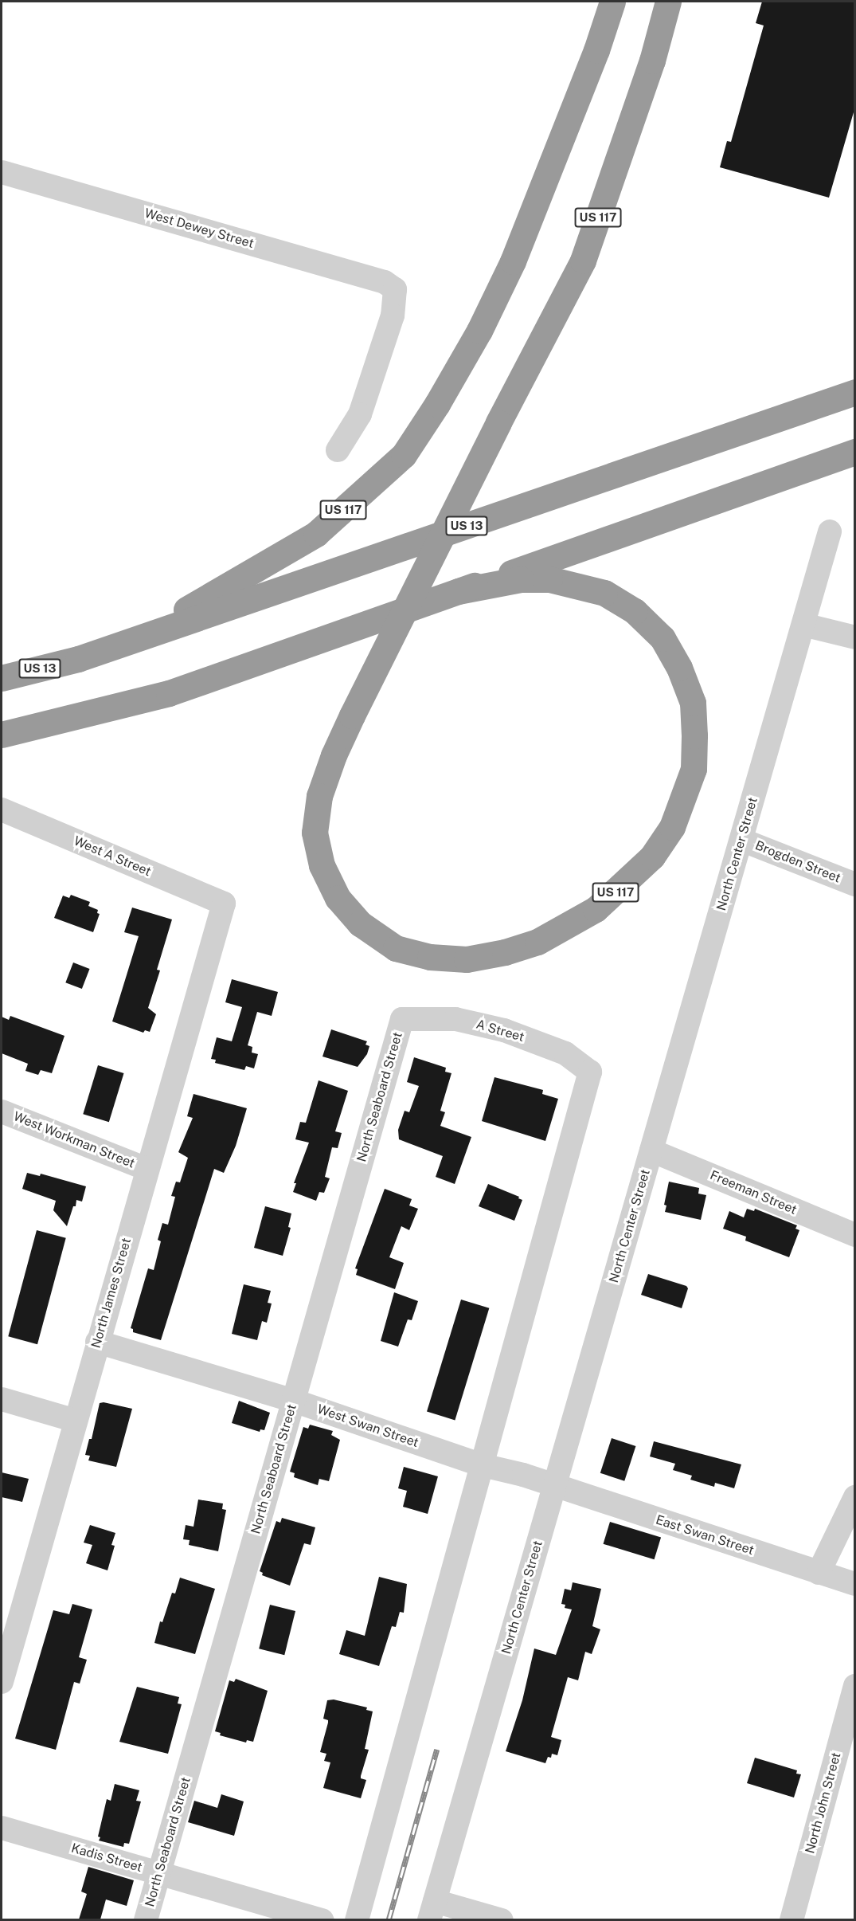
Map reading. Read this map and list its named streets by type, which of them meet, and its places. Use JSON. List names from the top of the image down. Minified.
{"streets":{"highway":["US 117","US 13"],"street":["West Dewey Street","North Center Street","West A Street","Brogden Street","A Street","North Seaboard Street","West Workman Street","Freeman Street","North James Street","West Swan Street","East Swan Street","North John Street","Kadis Street"]},"crossings":[["US 117","US 13"],["North Center Street","Brogden Street"],["North Center Street","Freeman Street"],["North Center Street","West Swan Street"],["North Center Street","East Swan Street"],["West A Street","North James Street"],["A Street","North Seaboard Street"],["A Street","West Swan Street"],["North Seaboard Street","West Swan Street"],["North Seaboard Street","Kadis Street"],["West Workman Street","North James Street"],["North James Street","West Swan Street"],["West Swan Street","East Swan Street"]]}
